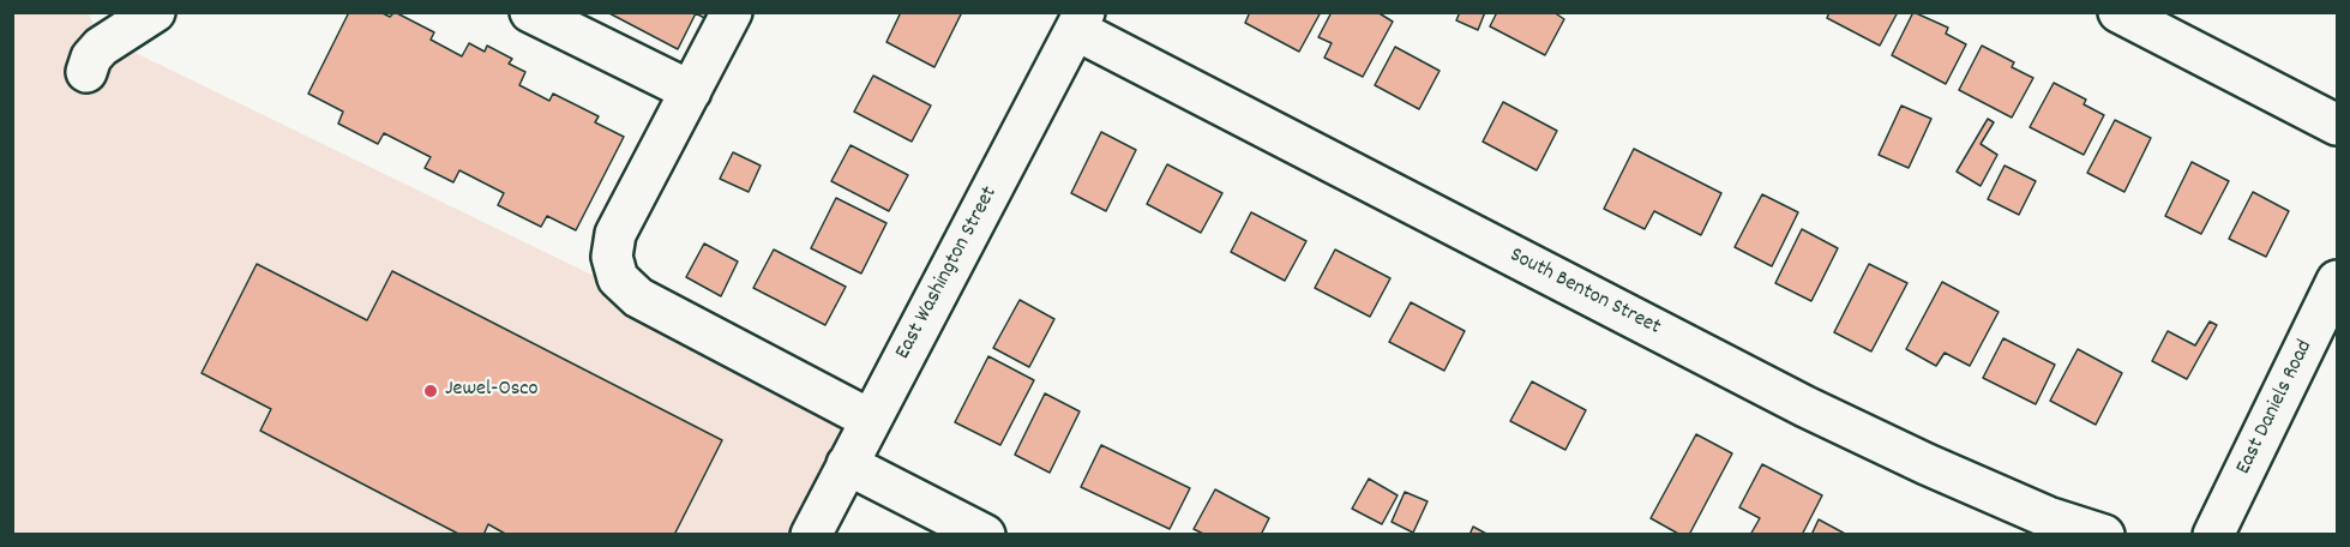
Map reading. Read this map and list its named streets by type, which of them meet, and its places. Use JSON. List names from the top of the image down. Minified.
{"streets":{"street":["East Washington Street","South Benton Street","East Daniels Road"]},"crossings":[["East Washington Street","South Benton Street"]],"places":["Jewel-Osco"]}
